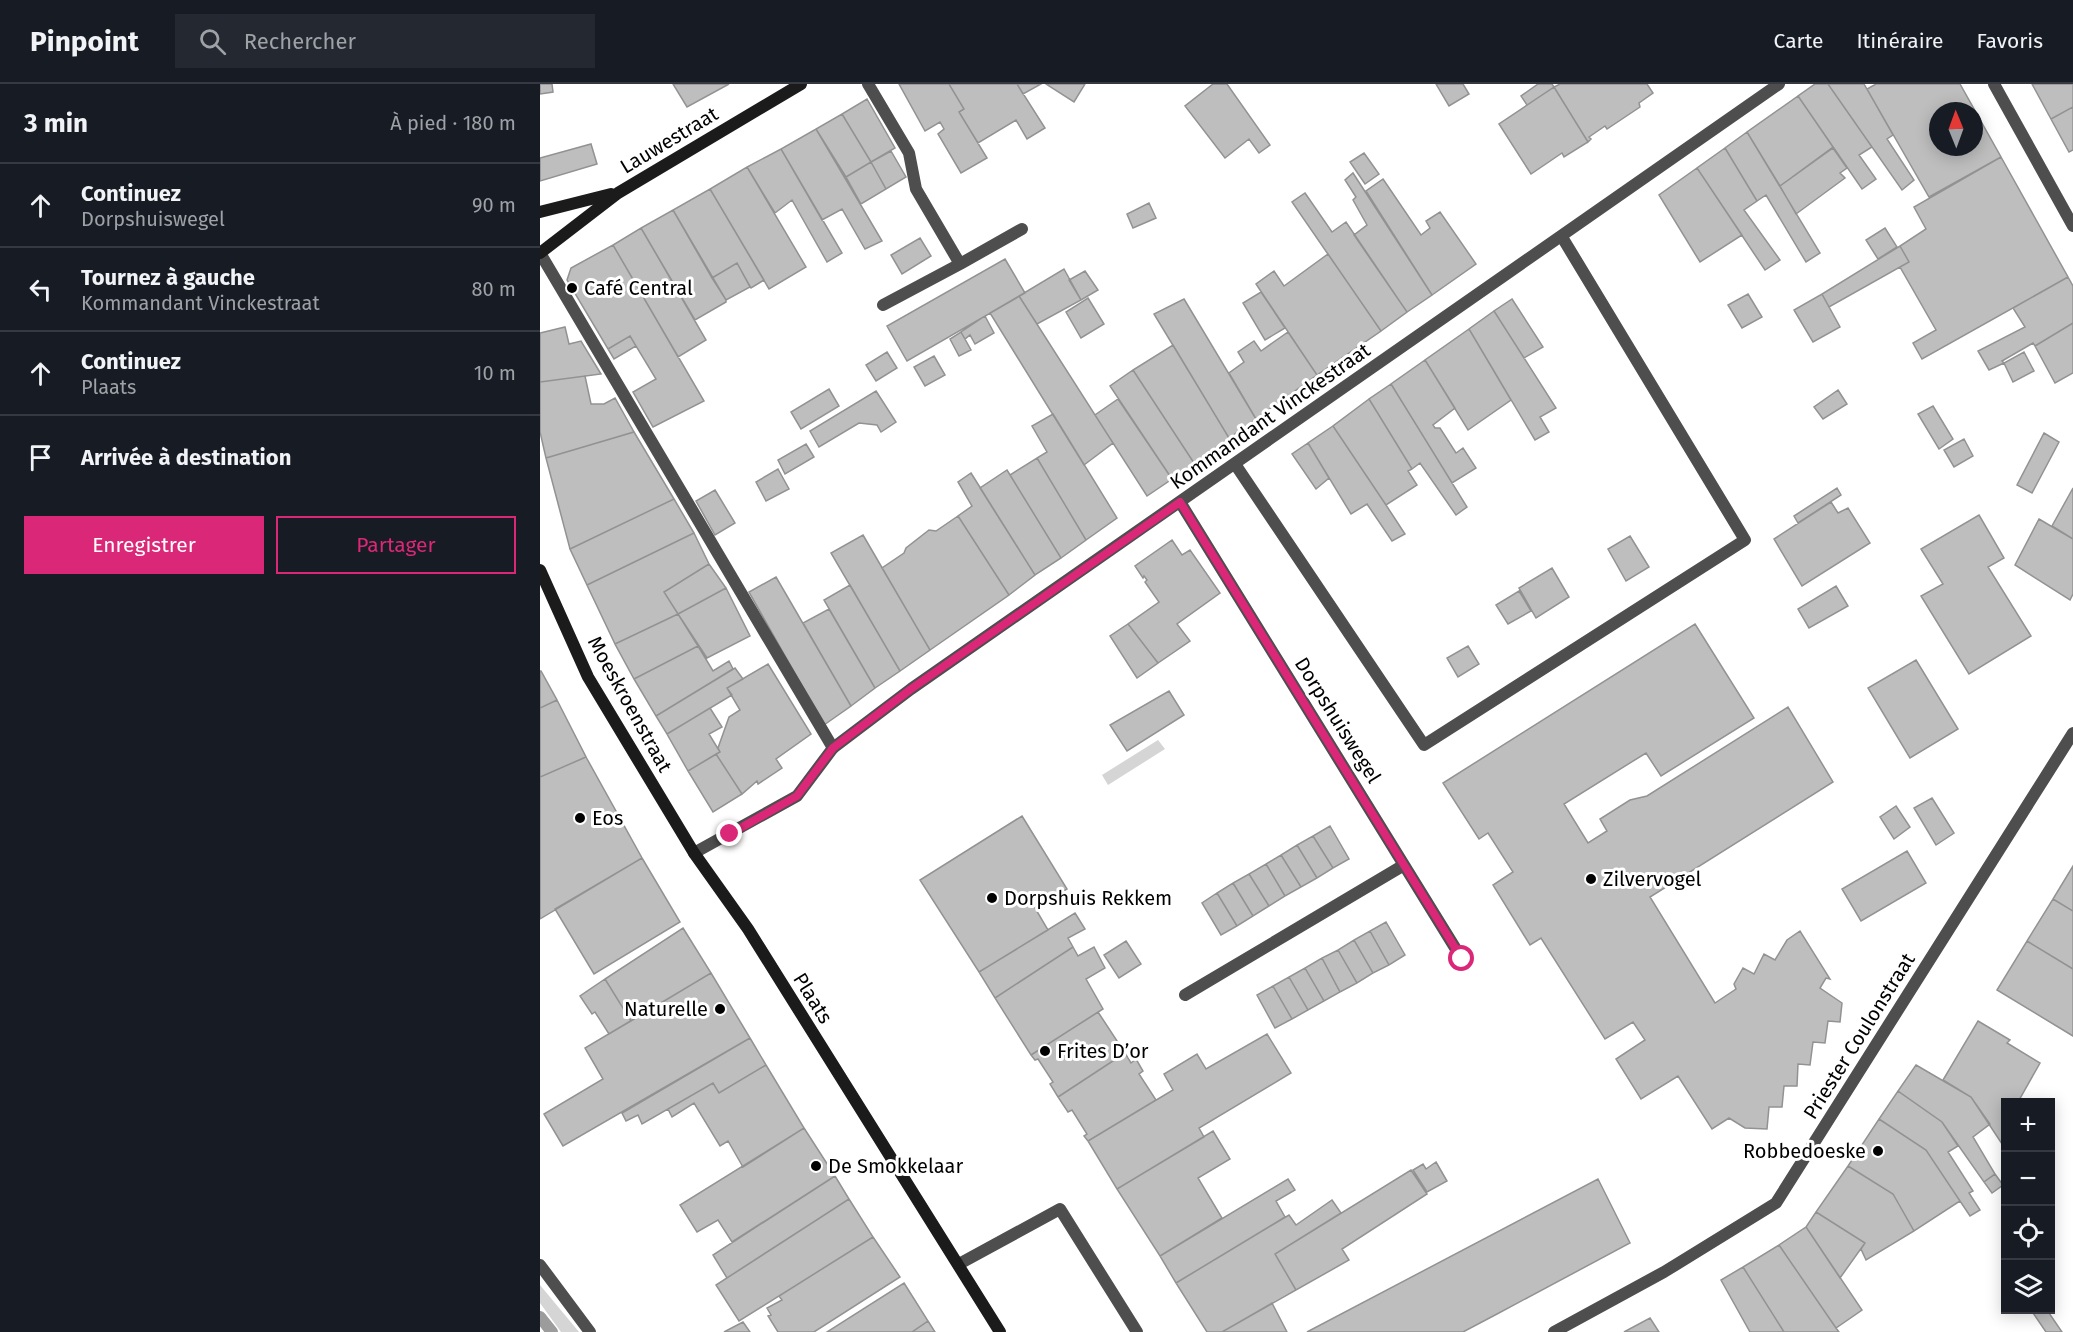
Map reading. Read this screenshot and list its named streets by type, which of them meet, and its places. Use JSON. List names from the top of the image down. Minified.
{"streets":{"main road":["Lauwestraat","Moeskroenstraat","Plaats"],"street":["Kommandant Vinckestraat","Dorpshuiswegel","Priester Coulonstraat"]},"crossings":[["Kommandant Vinckestraat","Moeskroenstraat"],["Kommandant Vinckestraat","Dorpshuiswegel"],["Kommandant Vinckestraat","Plaats"],["Moeskroenstraat","Plaats"]],"places":["Café Central","Eos","Zilvervogel","Dorpshuis Rekkem","Naturelle","Frites D’or","Robbedoeske","De Smokkelaar"],"north":"top","page":{"header":"Pinpoint","search":"Rechercher","nav":["Carte","Itinéraire","Favoris"],"heading":["3 min","À pied · 180 m"],"list":[["Continuez","Dorpshuiswegel","90 m"],["Tournez à gauche","Kommandant Vinckestraat","80 m"],["Continuez","Plaats","10 m"],"Arrivée à destination"],"buttons":["Enregistrer","Partager"],"map_buttons":["+","−"]}}
